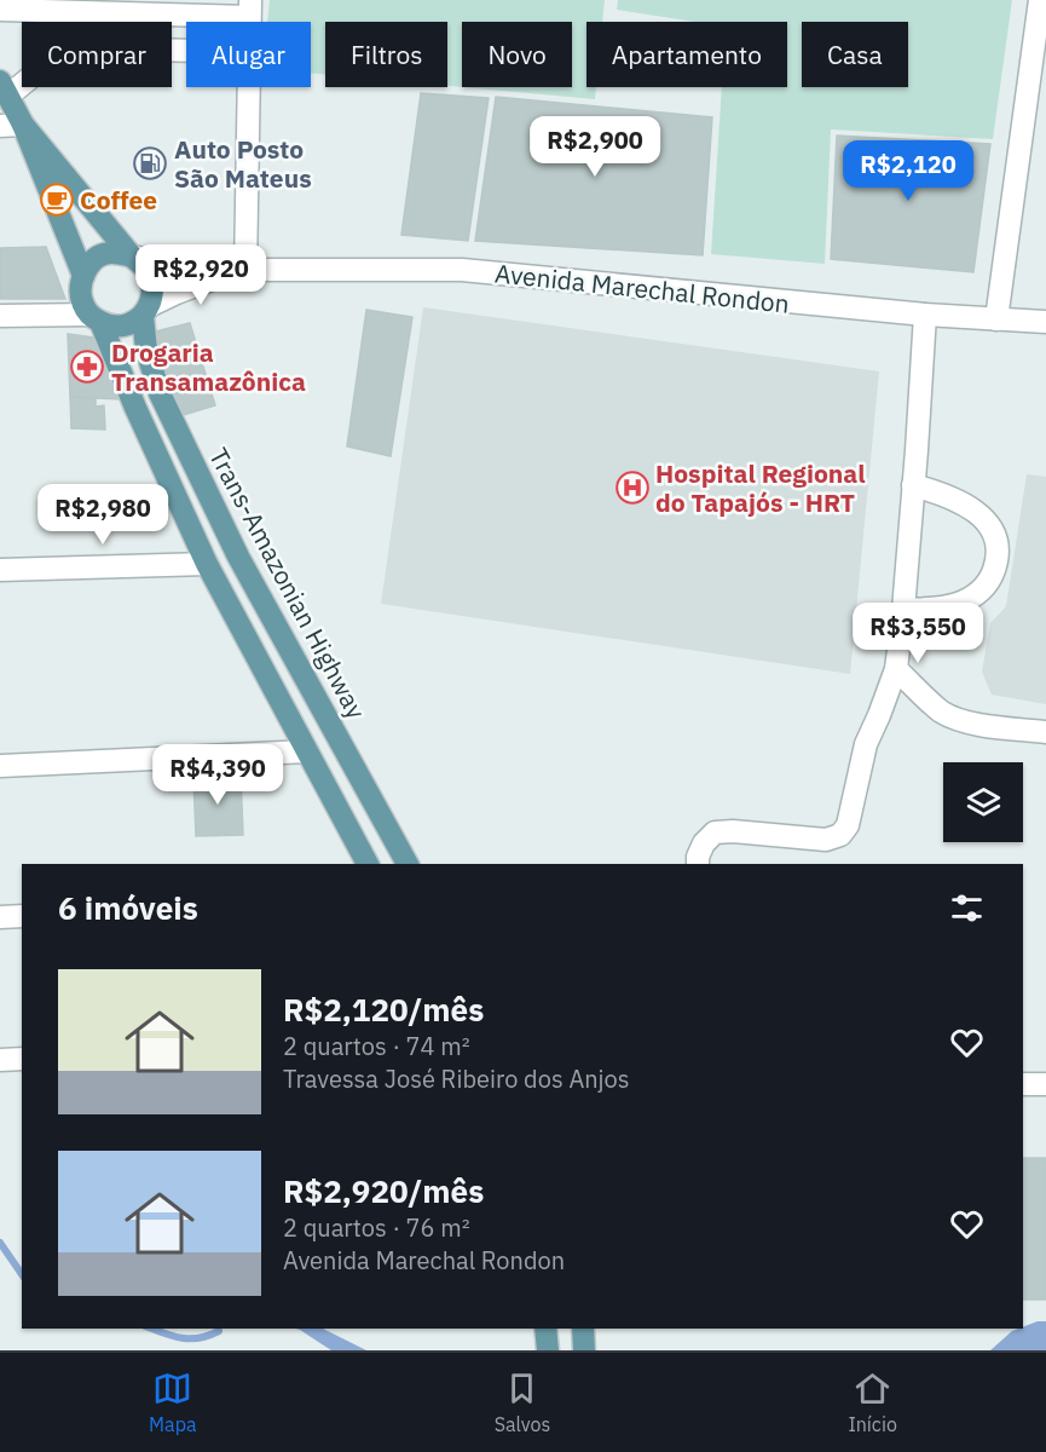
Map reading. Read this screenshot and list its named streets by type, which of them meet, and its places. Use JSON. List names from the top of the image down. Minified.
{"streets":{"main road":["Trans-Amazonian Highway"],"street":["Avenida Marechal Rondon"]},"crossings":[["Avenida Marechal Rondon","Trans-Amazonian Highway"]],"places":{"fuel station":["Auto Posto São Mateus"],"cafe":["Coffee"],"pharmacy":["Drogaria Transamazônica"],"hospital":["Hospital Regional do Tapajós - HRT"]},"page":{"chip":["Comprar","Alugar","Filtros","Novo","Apartamento","Casa"],"price":["R$2,900","R$2,120","R$2,920","R$2,980","R$3,550","R$4,390"],"heading":"6 imóveis","list":[{"name":"R$2,120/mês","note":"2 quartos · 74 m² · Travessa José Ribeiro dos Anjos"},{"name":"R$2,920/mês","note":"2 quartos · 76 m² · Avenida Marechal Rondon"}],"tabs":["Mapa","Salvos","Início"]}}
